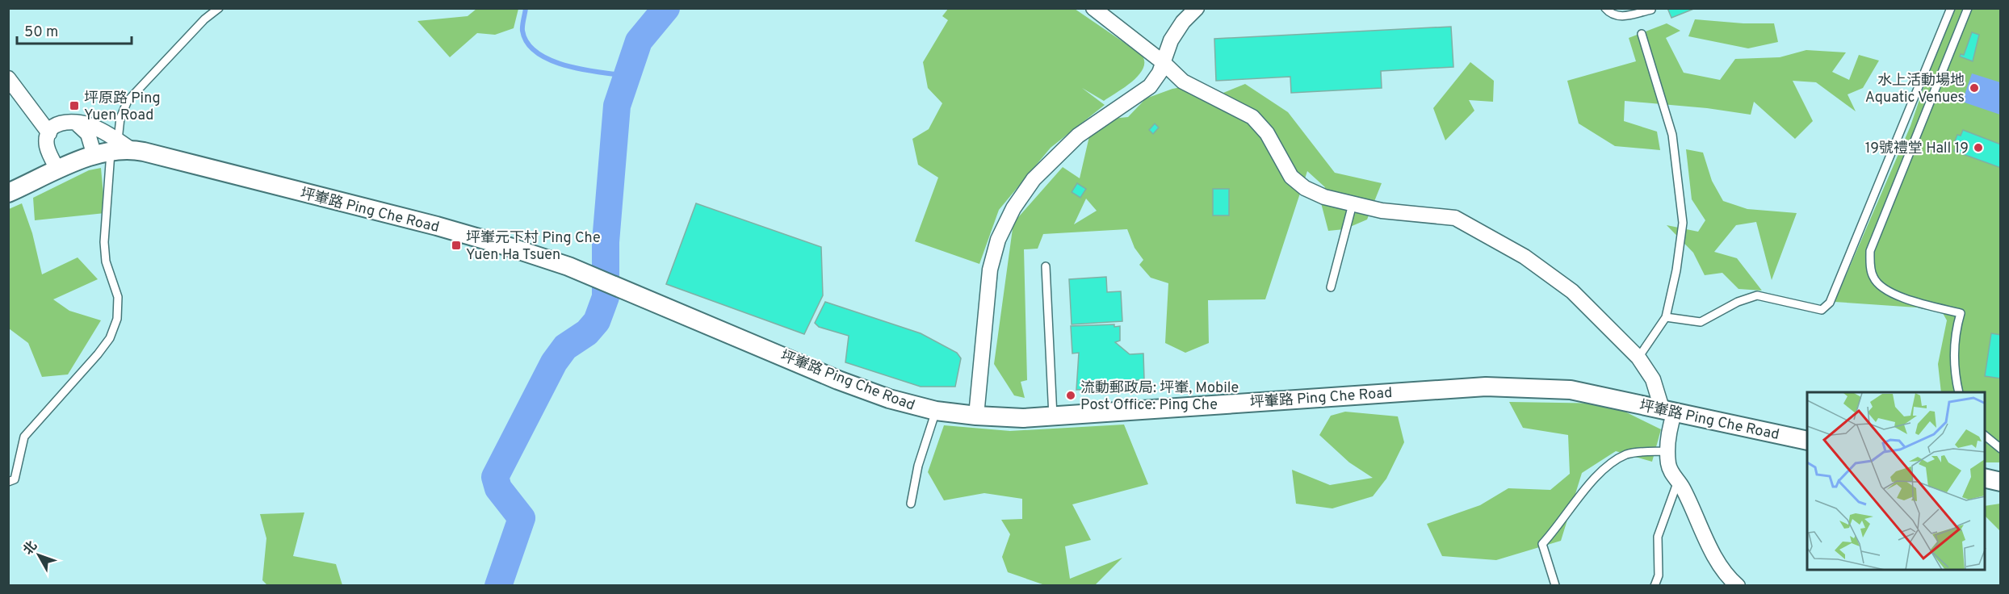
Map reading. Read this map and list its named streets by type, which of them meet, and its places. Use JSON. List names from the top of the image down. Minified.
{"streets":{"street":["坪輋路 Ping Che Road"]},"places":{"other":["水上活動場地 Aquatic Venues","19號禮堂 Hall 19","流動郵政局: 坪輋, Mobile Post Office: Ping Che"],"transit":["坪原路 Ping Yuen Road","坪輋元下村 Ping Che Yuen Ha Tsuen"]},"scale_bar":"50 m","north":"top left"}
